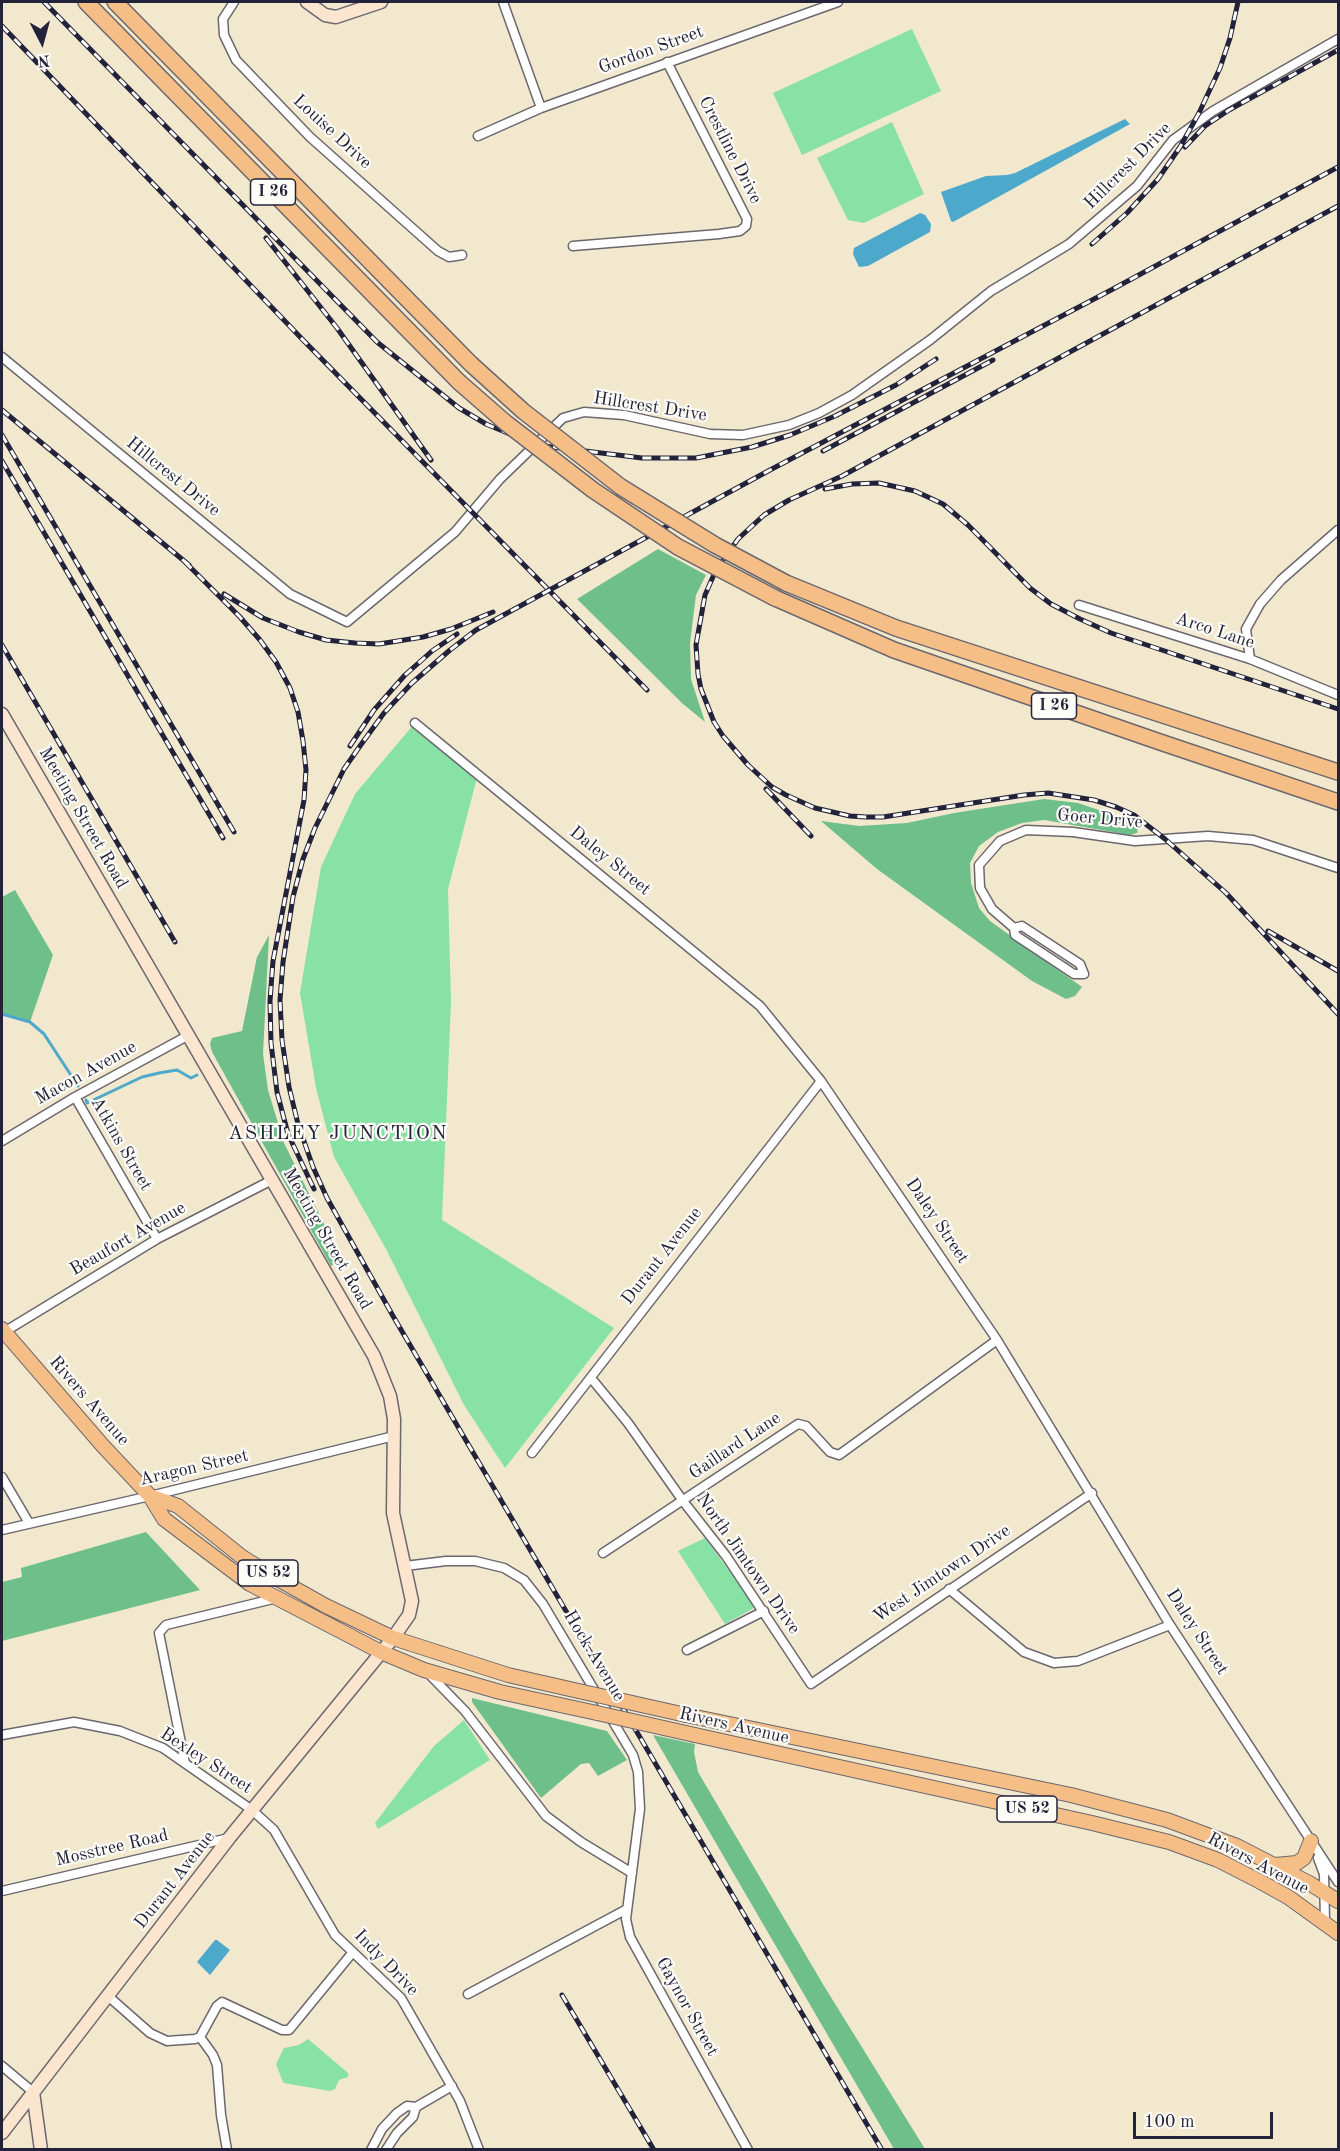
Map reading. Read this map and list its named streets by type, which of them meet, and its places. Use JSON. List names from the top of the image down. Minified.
{"streets":{"highway":["I 26"],"main road":["Rivers Avenue","US 52"],"street":["Gordon Street","Louise Drive","Crestline Drive","Hillcrest Drive","Arco Lane","Meeting Street Road","Goer Drive","Daley Street","Macon Avenue","Atkins Street","Beaufort Avenue","Durant Avenue","Gaillard Lane","Aragon Street","North Jimtown Drive","West Jimtown Drive","Hock Avenue","Bexley Street","Mosstree Road","Indy Drive","Gaynor Street"]},"crossings":[["Gordon Street","Crestline Drive"],["Meeting Street Road","Macon Avenue"],["Meeting Street Road","Beaufort Avenue"],["Meeting Street Road","Durant Avenue"],["Meeting Street Road","Rivers Avenue"],["Meeting Street Road","Aragon Street"],["Meeting Street Road","Hock Avenue"],["Daley Street","Durant Avenue"],["Daley Street","Rivers Avenue"],["Daley Street","Gaillard Lane"],["Daley Street","West Jimtown Drive"],["Macon Avenue","Atkins Street"],["Atkins Street","Beaufort Avenue"],["Beaufort Avenue","Rivers Avenue"],["Durant Avenue","Rivers Avenue"],["Durant Avenue","North Jimtown Drive"],["Durant Avenue","Bexley Street"],["Durant Avenue","Mosstree Road"],["Durant Avenue","Indy Drive"],["Rivers Avenue","Aragon Street"],["Gaillard Lane","North Jimtown Drive"],["North Jimtown Drive","West Jimtown Drive"],["Hock Avenue","Gaynor Street"],["Bexley Street","Indy Drive"]],"districts":["ASHLEY JUNCTION"],"scale_bar":"100 m","north":"bottom"}
